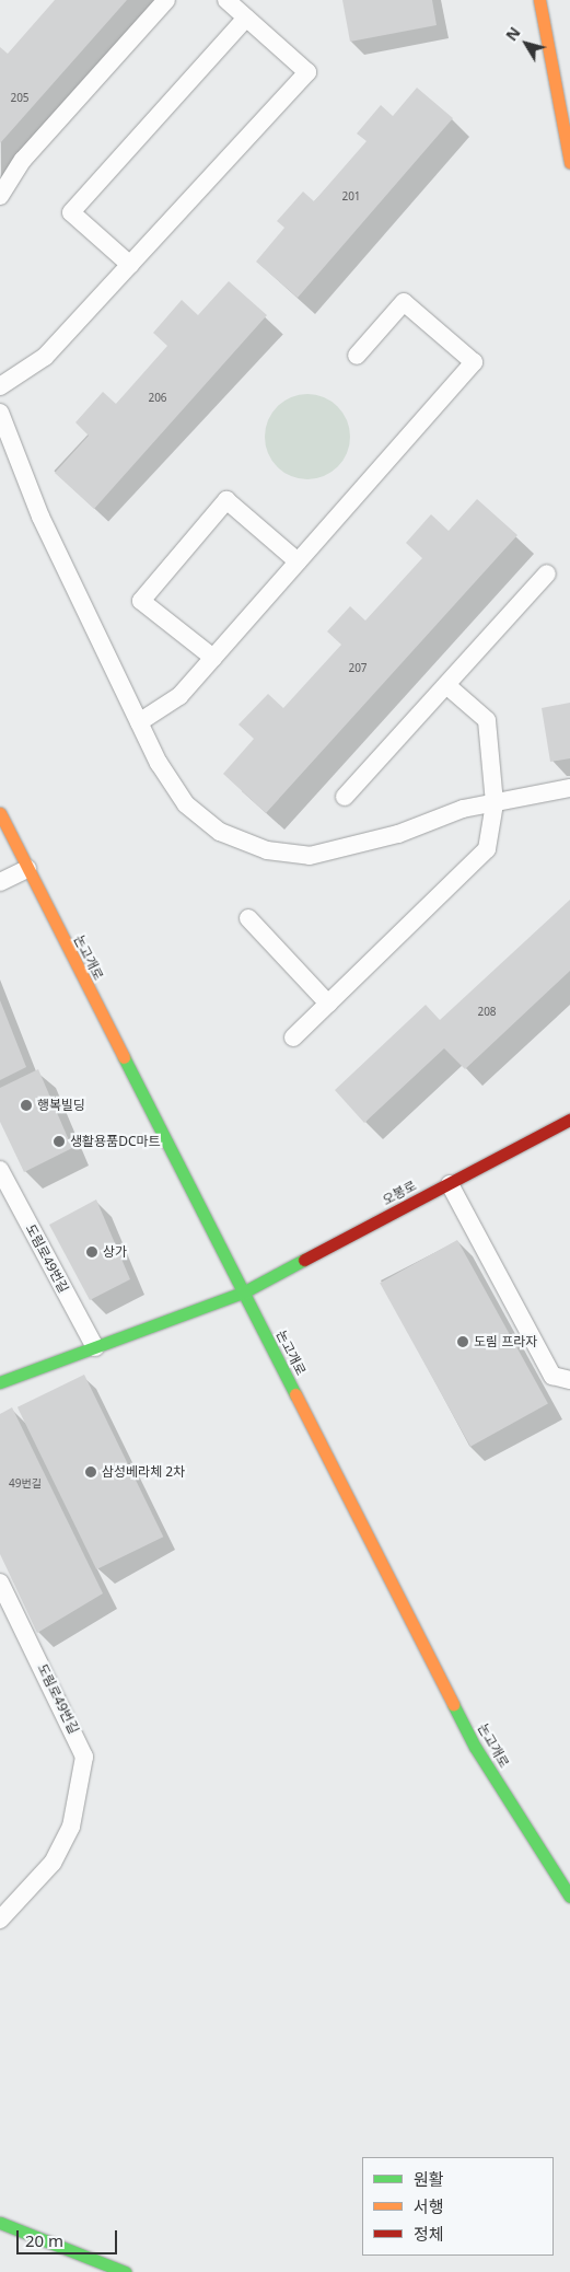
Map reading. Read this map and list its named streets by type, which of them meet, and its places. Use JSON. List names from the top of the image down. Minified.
{"streets":{"main road":["논고개로","오봉로"],"lane":["도림로49번길"]},"crossings":[["논고개로","오봉로"]],"places":["행복빌딩","생활용품DC마트","상가","도림 프라자","삼성베라체 2차"],"house_numbers":["205","201","206","207","208","49번길"],"legend":["원활","서행","정체"],"scale_bar":"20 m","north":"top left"}
